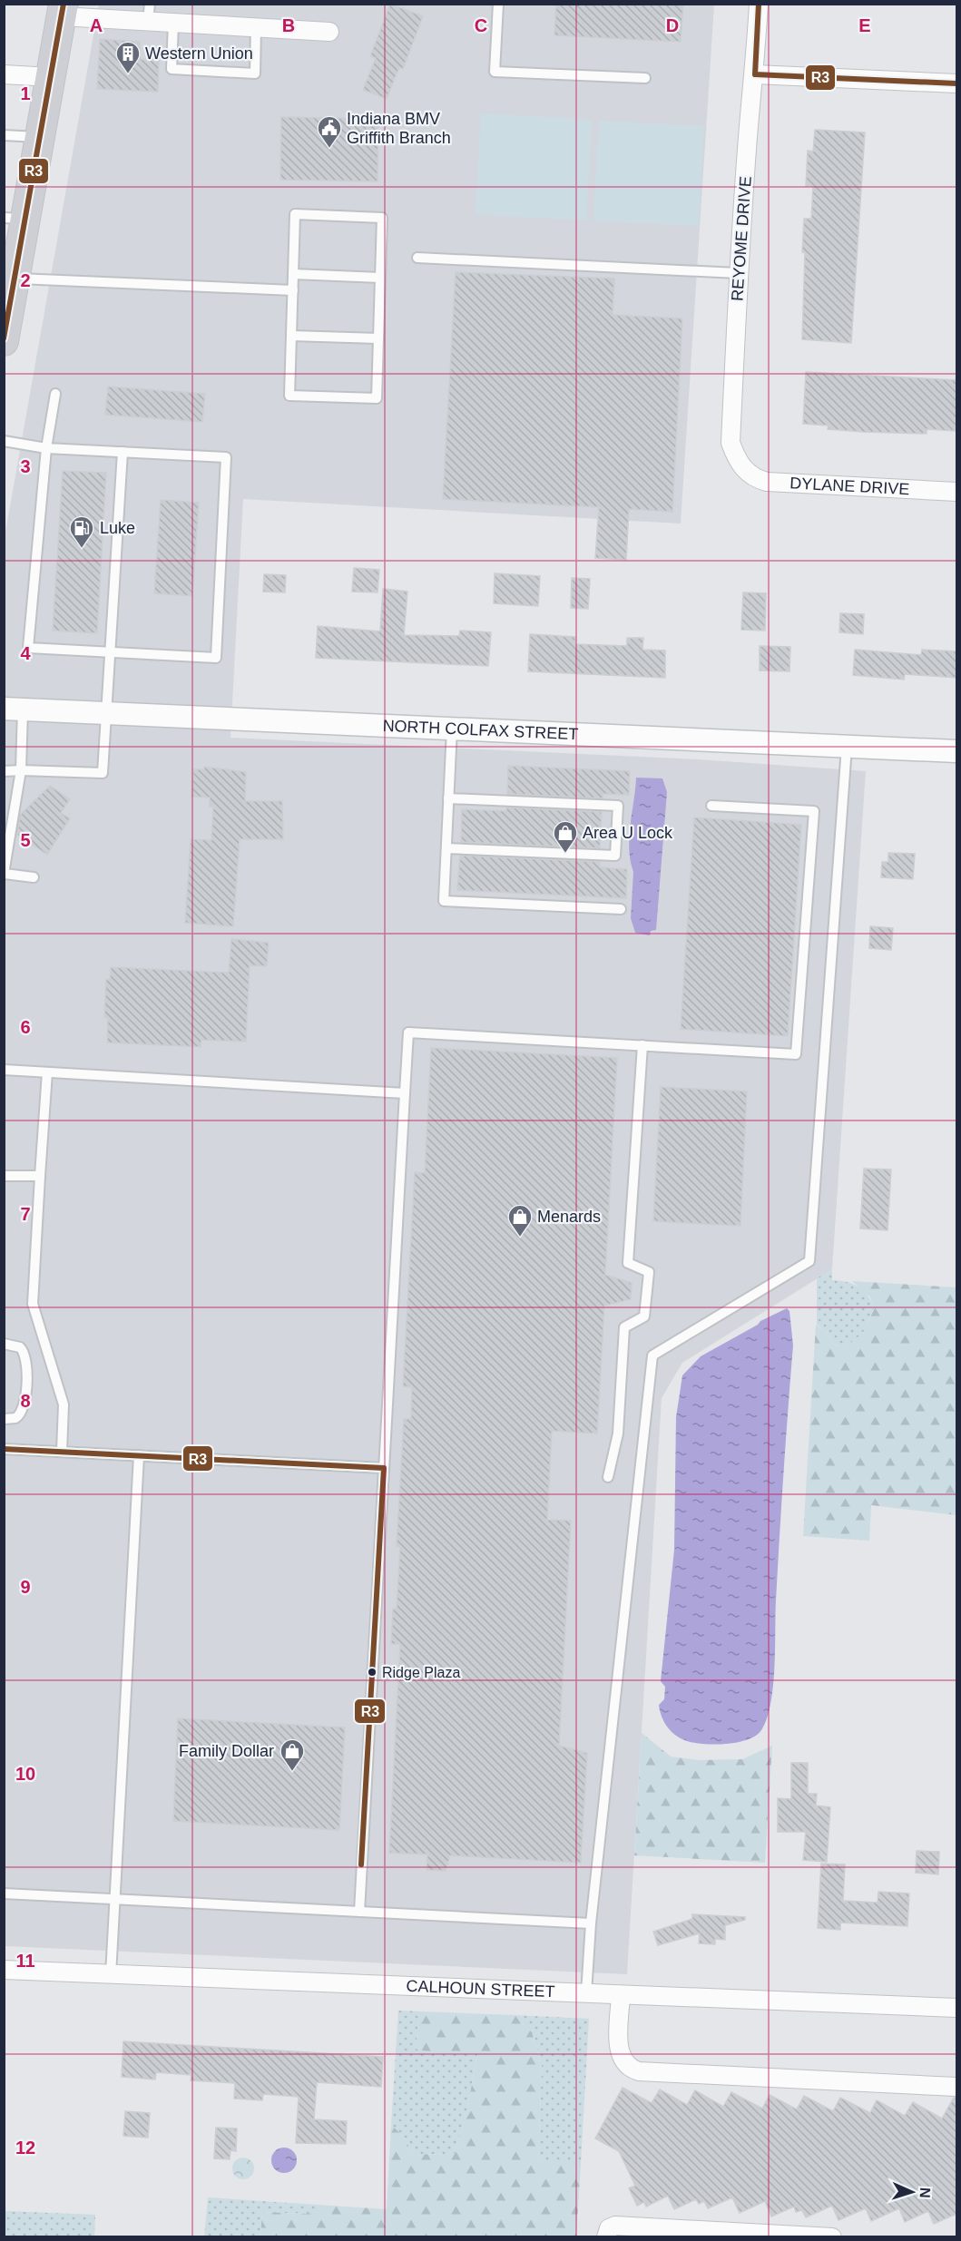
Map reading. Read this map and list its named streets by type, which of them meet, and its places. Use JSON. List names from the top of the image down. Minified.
{"streets":{"street":["REYOME DRIVE","DYLANE DRIVE","NORTH COLFAX STREET","CALHOUN STREET"]},"crossings":[["REYOME DRIVE","DYLANE DRIVE"]],"places":{"building":["Western Union"],"public building":["Indiana BMV Griffith Branch"],"fuel station":["Luke"],"shop":["Area U Lock","Menards","Family Dollar"],"other":["Ridge Plaza"]},"lines":["transit line R3"],"north":"right","grid":{"columns":["A","B","C","D","E"],"rows":["1","2","3","4","5","6","7","8","9","10","11","12"]}}
